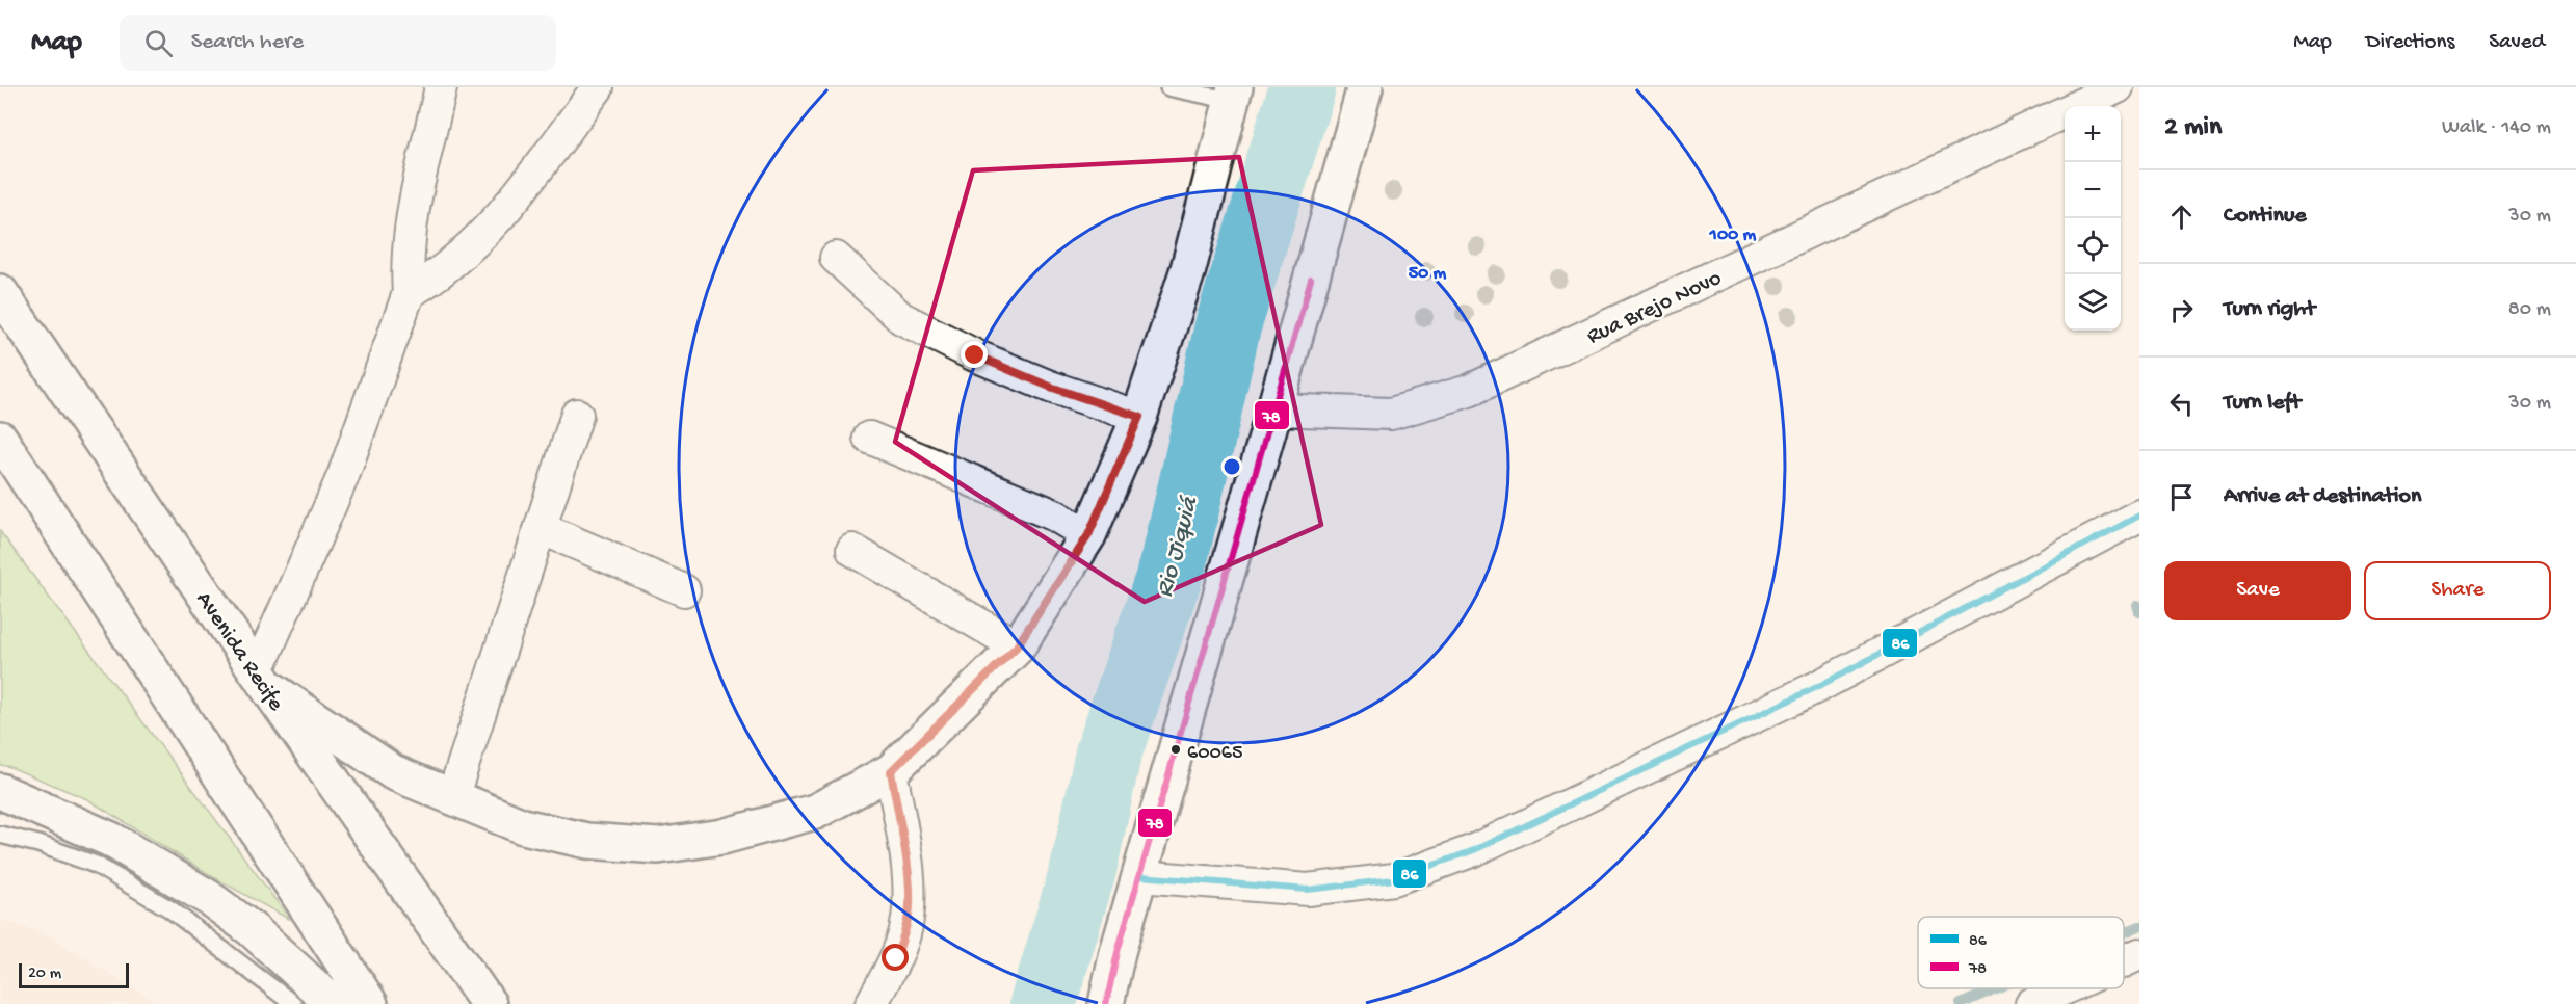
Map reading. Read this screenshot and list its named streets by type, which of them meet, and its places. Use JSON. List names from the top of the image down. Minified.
{"streets":{"main road":["Avenida Recife"],"street":["Rua Brejo Novo"]},"water":["Rio Jiquiá"],"places":["60065"],"lines":["transit line 78","transit line 86"],"legend":["86","78"],"scale_bar":"20 m","page":{"header":"Map","search":"Search here","nav":["Map","Directions","Saved"],"heading":["2 min","Walk · 140 m"],"map_buttons":["+","−"],"list":[["Continue","30 m"],["Turn right","80 m"],["Turn left","30 m"],"Arrive at destination"],"buttons":["Save","Share"],"scale":"20 m"},"rings":["100 m","50 m"]}
